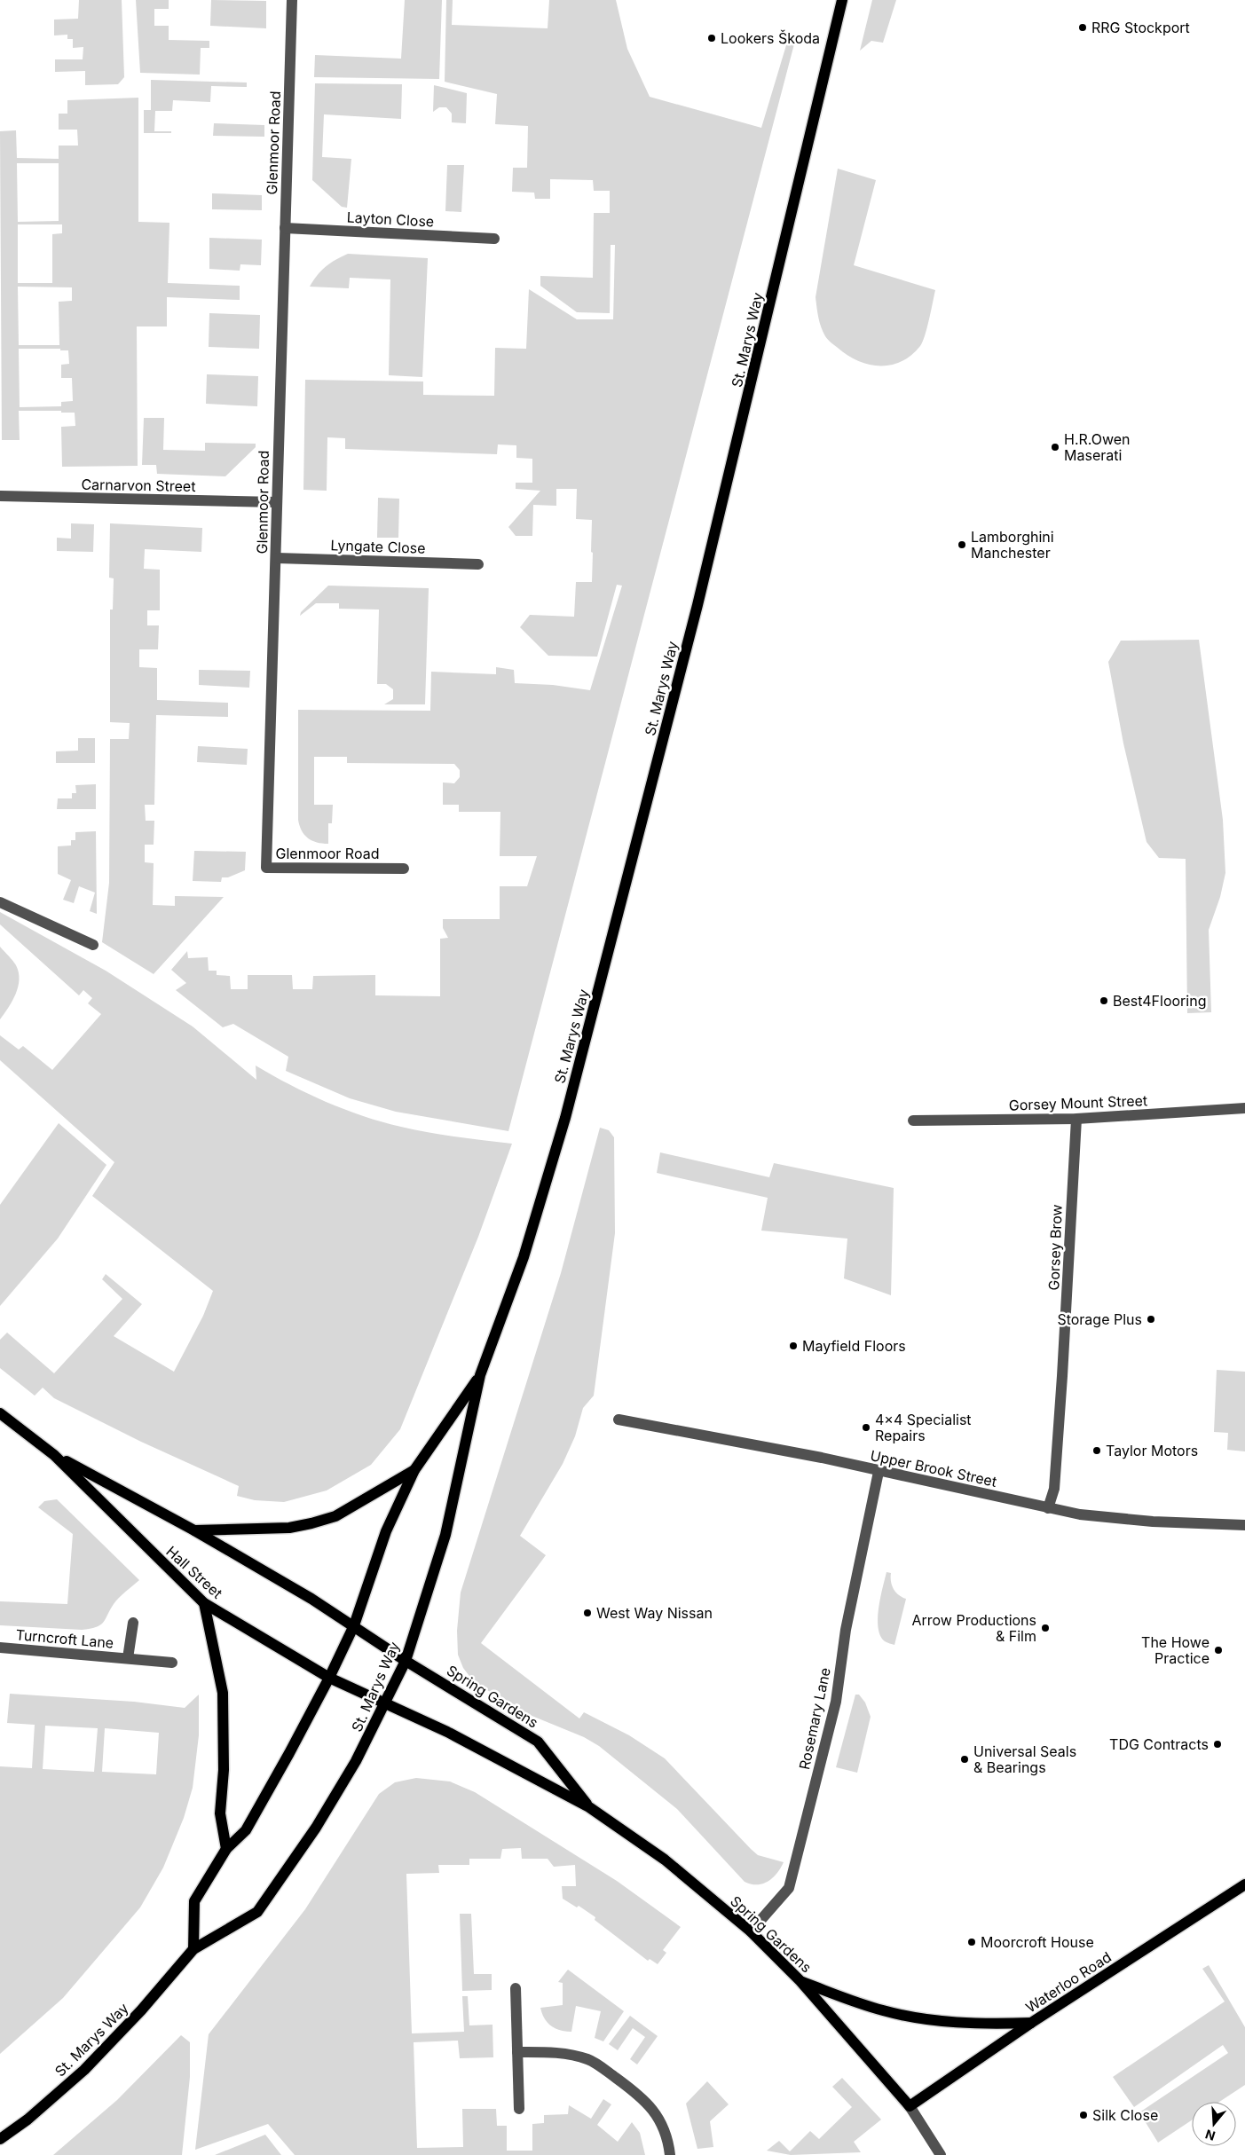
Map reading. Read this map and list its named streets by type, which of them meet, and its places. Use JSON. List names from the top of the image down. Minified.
{"streets":{"main road":["St. Marys Way","Hall Street","Spring Gardens","Waterloo Road"],"street":["Glenmoor Road","Layton Close","Carnarvon Street","Lyngate Close","Gorsey Mount Street","Gorsey Brow","Upper Brook Street","Turncroft Lane","Rosemary Lane"]},"crossings":[["Glenmoor Road","Layton Close"],["Glenmoor Road","Carnarvon Street"],["Glenmoor Road","Lyngate Close"],["St. Marys Way","Hall Street"],["St. Marys Way","Spring Gardens"],["Gorsey Mount Street","Gorsey Brow"],["Gorsey Brow","Upper Brook Street"],["Upper Brook Street","Rosemary Lane"],["Hall Street","Spring Gardens"],["Spring Gardens","Rosemary Lane"],["Spring Gardens","Waterloo Road"]],"places":["RRG Stockport","Lookers Škoda","H.R.Owen Maserati","Lamborghini Manchester","Best4Flooring","Storage Plus","Mayfield Floors","4x4 Specialist Repairs","Taylor Motors","West Way Nissan","Arrow Productions & Film","The Howe Practice","TDG Contracts","Universal Seals & Bearings","Moorcroft House","Silk Close"],"north":"bottom"}
